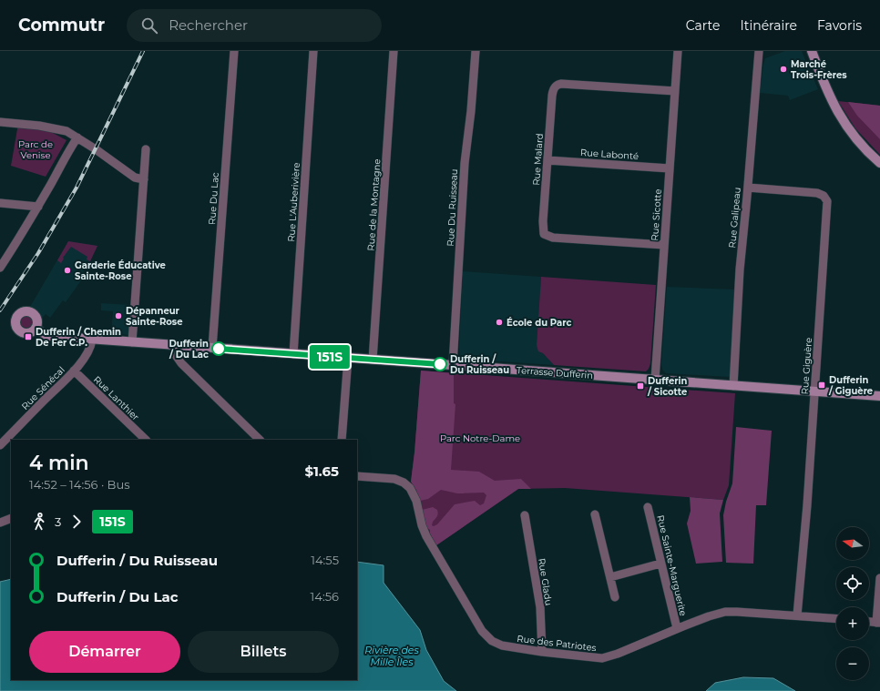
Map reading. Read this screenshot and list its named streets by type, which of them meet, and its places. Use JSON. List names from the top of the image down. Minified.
{"streets":{"street":["Rue Labonté","Rue Malard","Rue Du Lac","Rue L'Auberivière","Rue de la Montagne","Rue Du Ruisseau","Rue Sicotte","Rue Galipeau","Rue Giguère","Terrasse Dufferin","Rue Sénécal","Rue Lanthier","Rue Sainte-Marguerite","Rue Gladu","Rue des Patriotes"]},"crossings":[["Rue Labonté","Rue Malard"],["Rue Labonté","Rue Sicotte"],["Rue Malard","Rue Sicotte"],["Rue Du Lac","Terrasse Dufferin"],["Rue L'Auberivière","Terrasse Dufferin"],["Rue de la Montagne","Terrasse Dufferin"],["Rue Du Ruisseau","Terrasse Dufferin"],["Rue Sicotte","Terrasse Dufferin"],["Rue Galipeau","Rue Giguère"],["Rue Galipeau","Terrasse Dufferin"],["Rue Giguère","Terrasse Dufferin"],["Rue Giguère","Rue des Patriotes"],["Terrasse Dufferin","Rue Sénécal"],["Rue Sénécal","Rue Lanthier"],["Rue Sainte-Marguerite","Rue des Patriotes"],["Rue Gladu","Rue des Patriotes"]],"water":["Rivière des Mille Îles"],"parks":["Parc de Venise","Parc Notre-Dame"],"places":{"other":["Marché Trois-Frères","Garderie Éducative Sainte-Rose","Dépanneur Sainte-Rose","École du Parc","Dufferin / Du Lac","Dufferin / Du Ruisseau"],"transit":["Dufferin / Chemin De Fer C.P.","Dufferin / Giguère","Dufferin / Sicotte"]},"lines":["bus line 151S"],"north":"left","page":{"header":"Commutr","search":"Rechercher","nav":["Carte","Itinéraire","Favoris"],"on_map":"151S","heading":["4 min","14:52 – 14:56 · Bus","$1.65"],"legs":["3","151S"],"map_buttons":["+","−"],"list":[{"name":"Dufferin / Du Ruisseau","value":"14:55"},{"name":"Dufferin / Du Lac","value":"14:56"}],"buttons":["Démarrer","Billets"]}}
